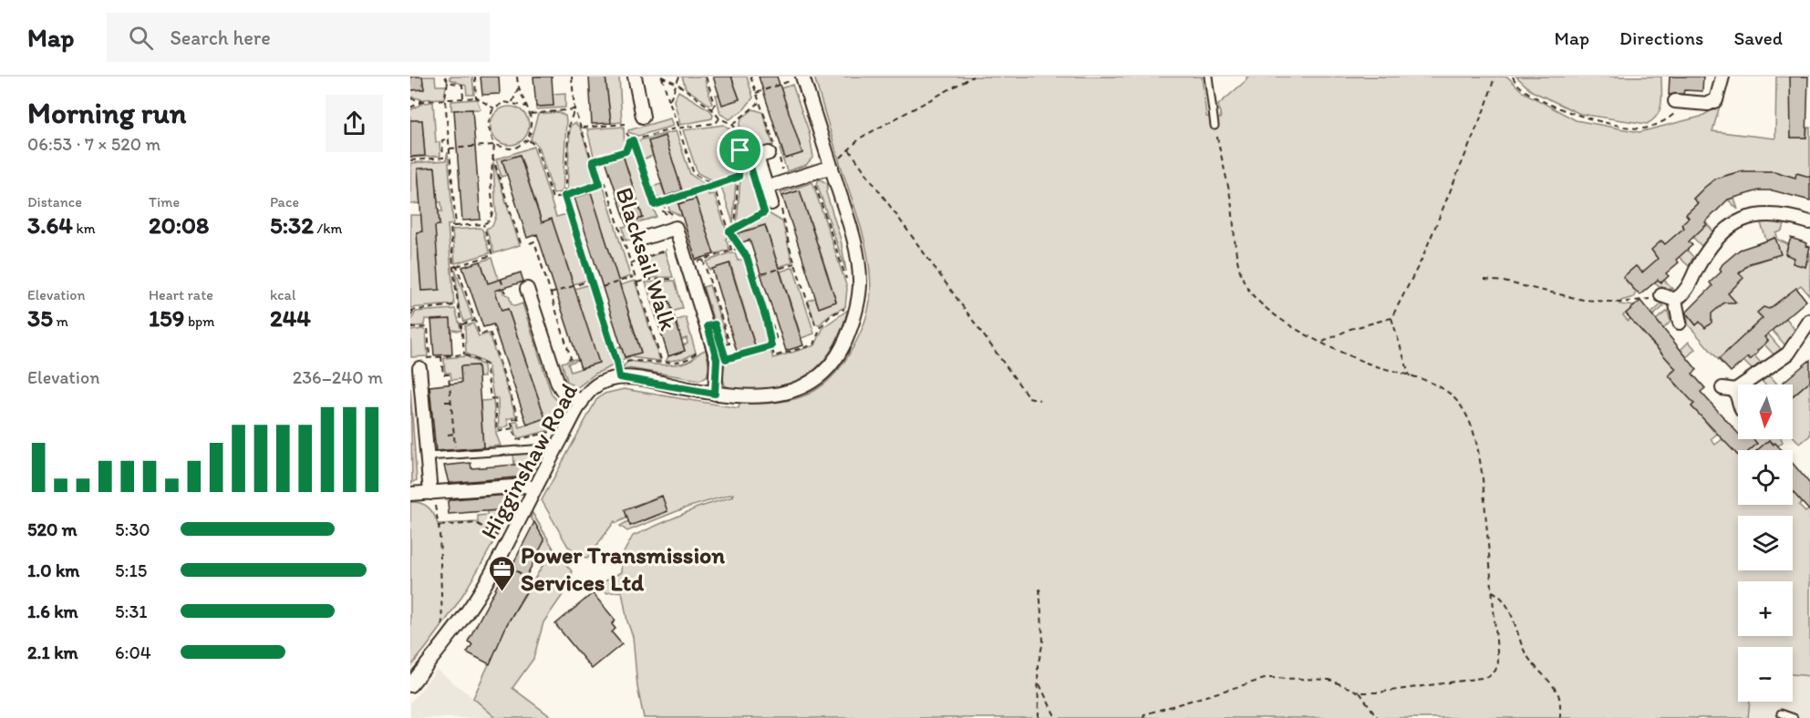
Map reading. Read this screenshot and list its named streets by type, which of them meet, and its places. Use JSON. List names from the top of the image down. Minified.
{"streets":{"street":["Higginshaw Road"],"path":["Blacksail Walk"]},"places":{"office":["Power Transmission Services Ltd"]},"north":"bottom","page":{"header":"Map","search":"Search here","nav":["Map","Directions","Saved"],"heading":["Morning run","06:53 · 7 × 520 m"],"stats":[["Distance","3.64 km"],["Time","20:08"],["Pace","5:32 /km"],["Elevation","35 m"],["Heart rate","159 bpm"],["kcal","244"]],"chart":["Elevation","236–240 m"],"map_buttons":["+","−"],"list":[{"name":"520 m","note":"5:30"},{"name":"1.0 km","note":"5:15"},{"name":"1.6 km","note":"5:31"},{"name":"2.1 km","note":"6:04"}]}}
